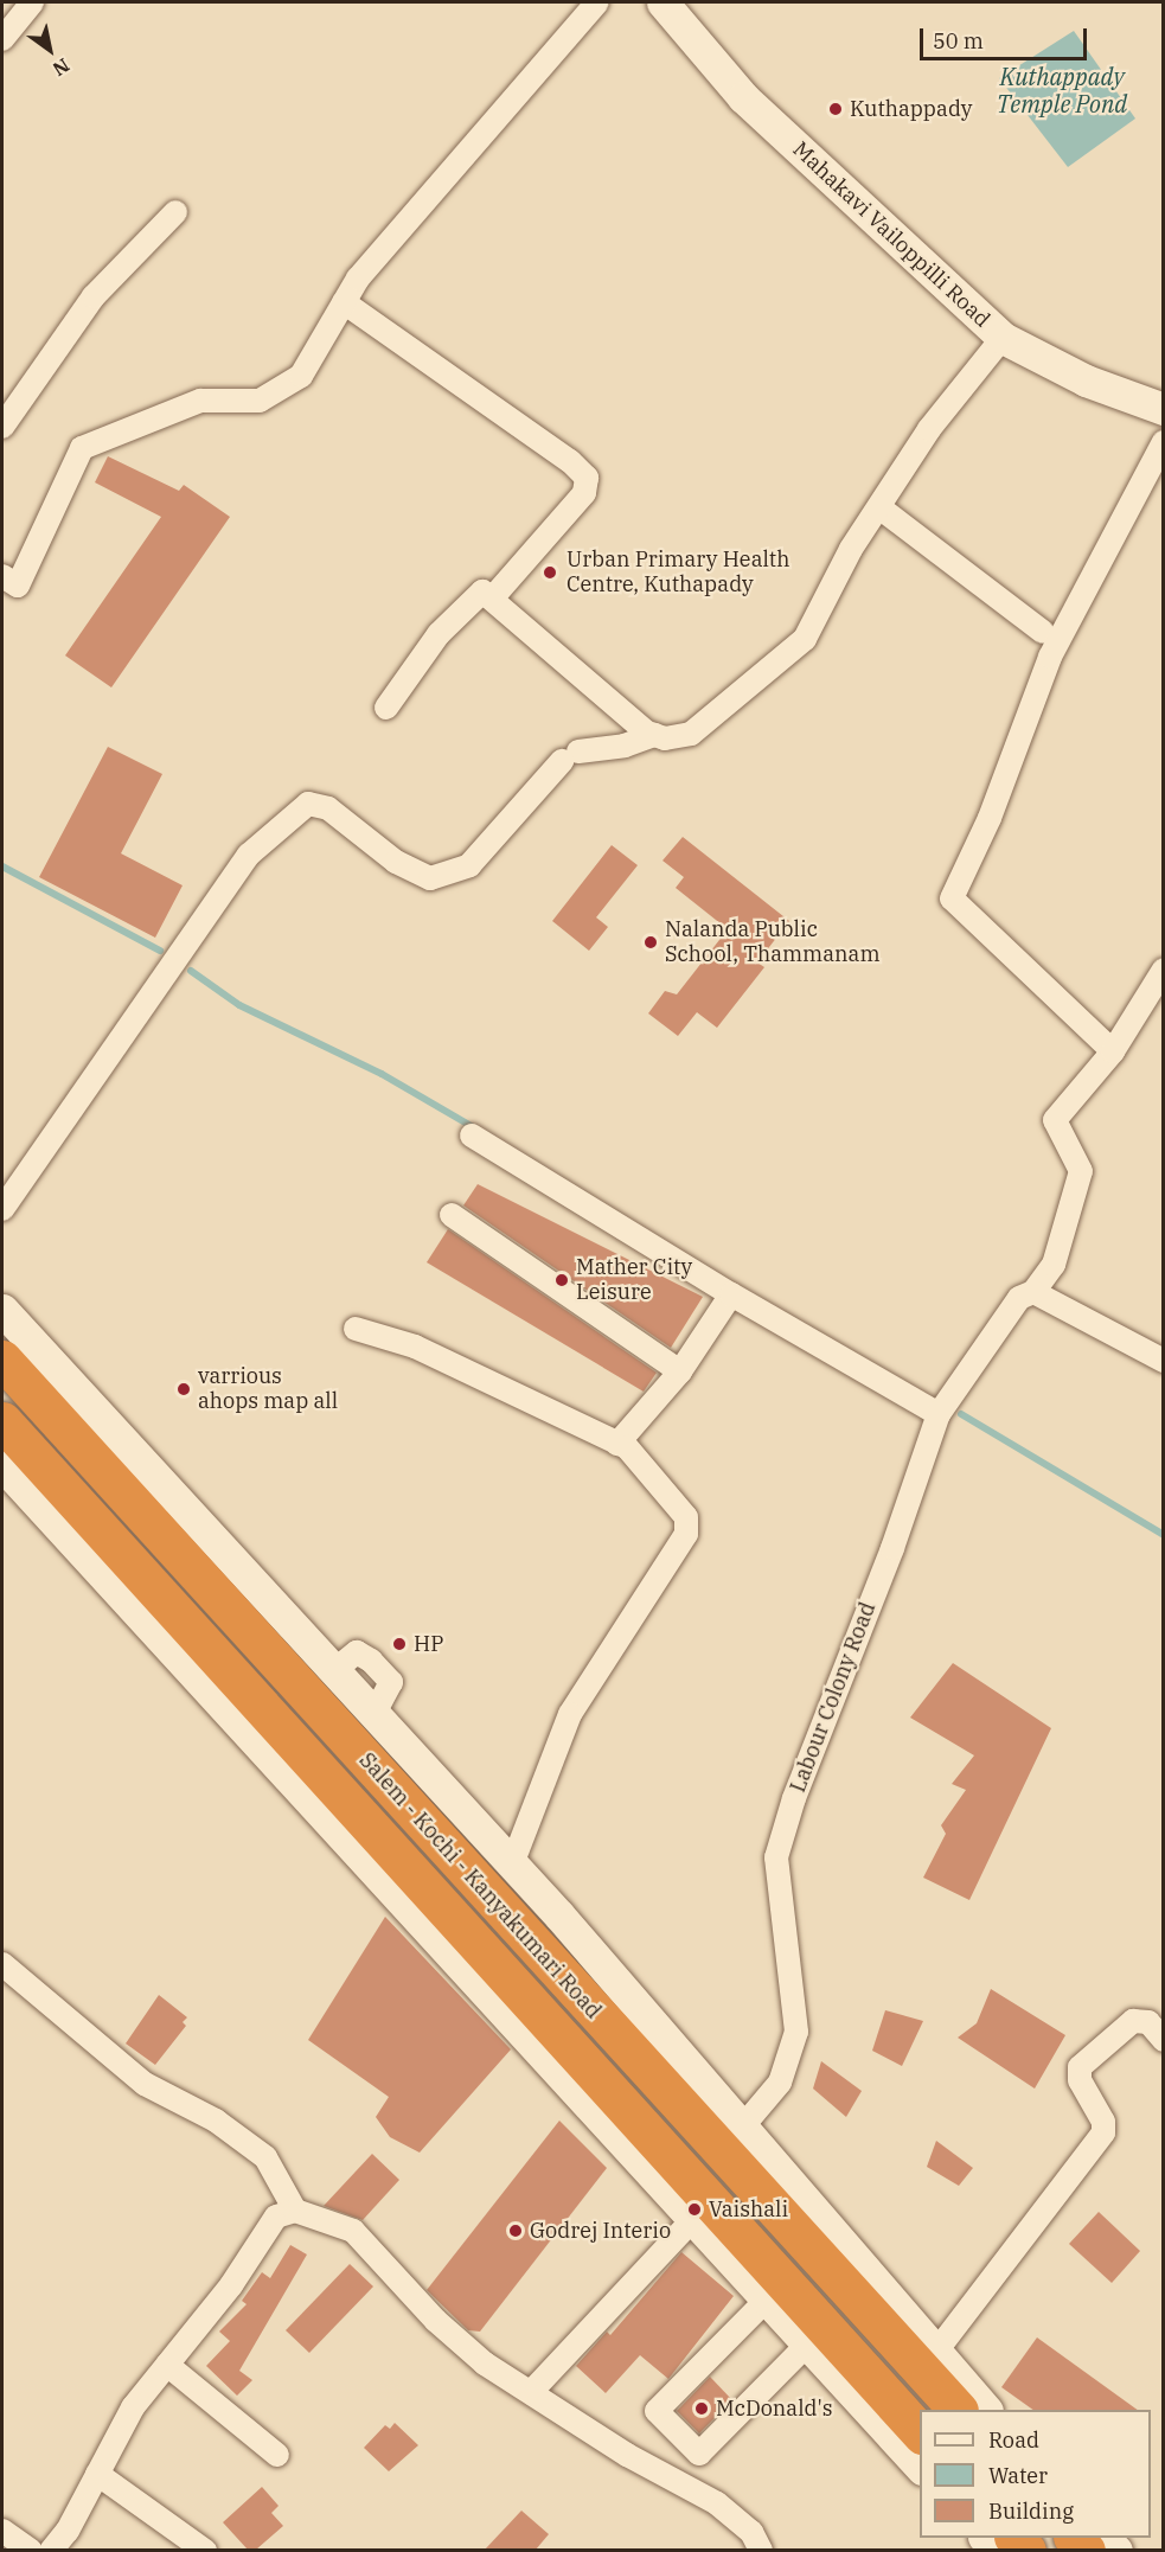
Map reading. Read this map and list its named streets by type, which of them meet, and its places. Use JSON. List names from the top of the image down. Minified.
{"streets":{"highway":["Salem - Kochi - Kanyakumari Road"],"street":["Mahakavi Vailoppilli Road","Labour Colony Road"]},"water":["Kuthappady Temple Pond"],"places":["Kuthappady","Urban Primary Health Centre, Kuthapady","Nalanda Public School, Thammanam","Mather City Leisure","varrious ahops map all","HP","Vaishali","Godrej Interio","McDonald's"],"legend":["Road","Water","Building"],"scale_bar":"50 m","north":"bottom right"}
